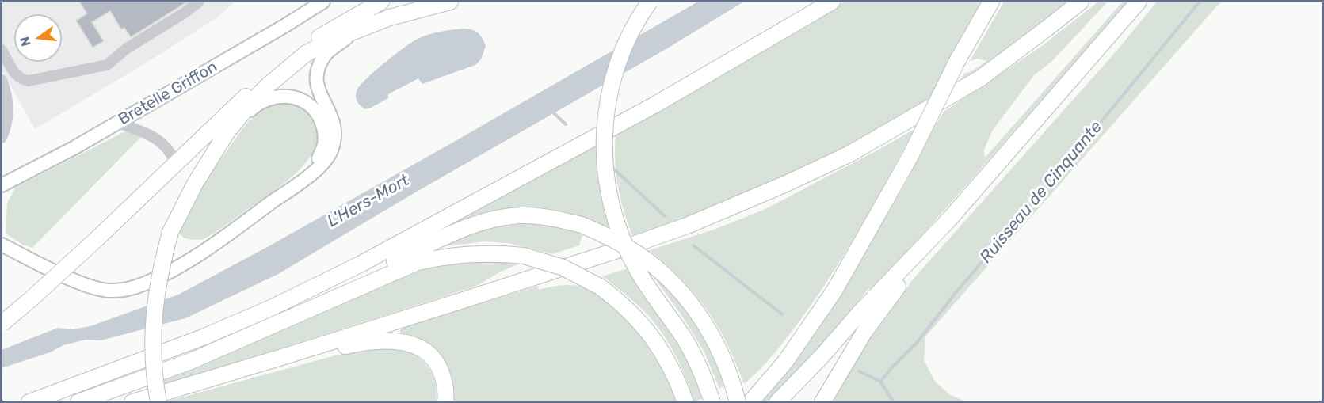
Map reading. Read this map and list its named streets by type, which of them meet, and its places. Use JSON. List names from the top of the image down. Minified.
{"streets":{"main road":["Bretelle Griffon"]},"water":["Ruisseau de Cinquante","L'Hers-Mort"],"north":"left"}
